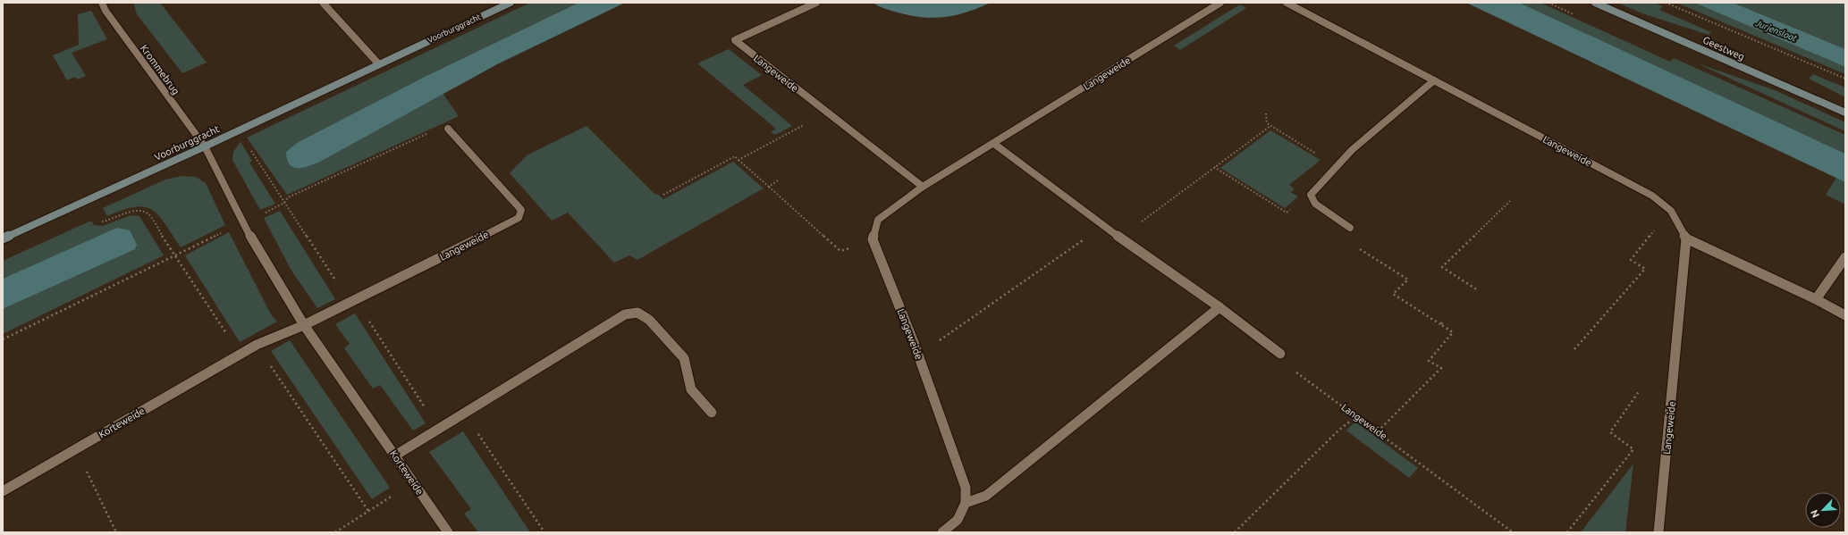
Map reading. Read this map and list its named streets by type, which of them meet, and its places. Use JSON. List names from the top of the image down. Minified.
{"streets":{"street":["Voorburggracht","Geestweg","Krommebrug","Langeweide","Korteweide"]},"crossings":[["Voorburggracht","Krommebrug"],["Voorburggracht","Korteweide"],["Krommebrug","Korteweide"],["Langeweide","Korteweide"]],"water":["Jurjensloot"],"north":"bottom left"}
